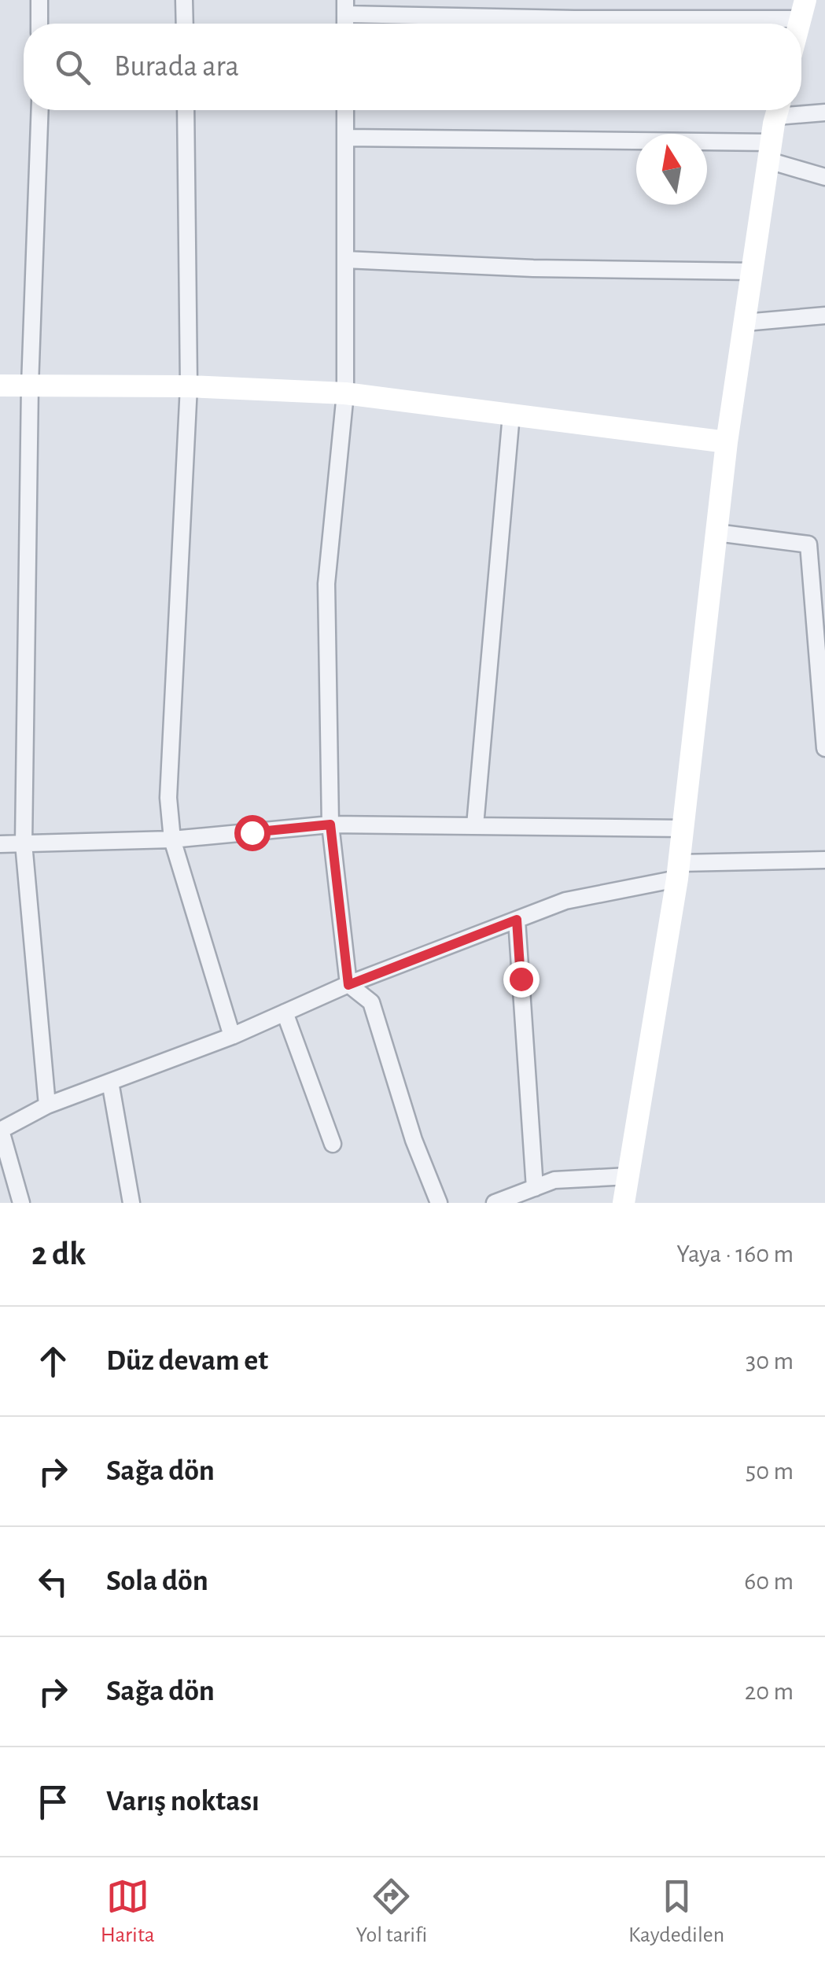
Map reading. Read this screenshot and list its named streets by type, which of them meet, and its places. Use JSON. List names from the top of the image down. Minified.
{"north":"top","page":{"search":"Burada ara","heading":["2 dk","Yaya · 160 m"],"list":[["Düz devam et","30 m"],["Sağa dön","50 m"],["Sola dön","60 m"],["Sağa dön","20 m"],"Varış noktası"],"nav":["Harita","Yol tarifi","Kaydedilen"]}}
